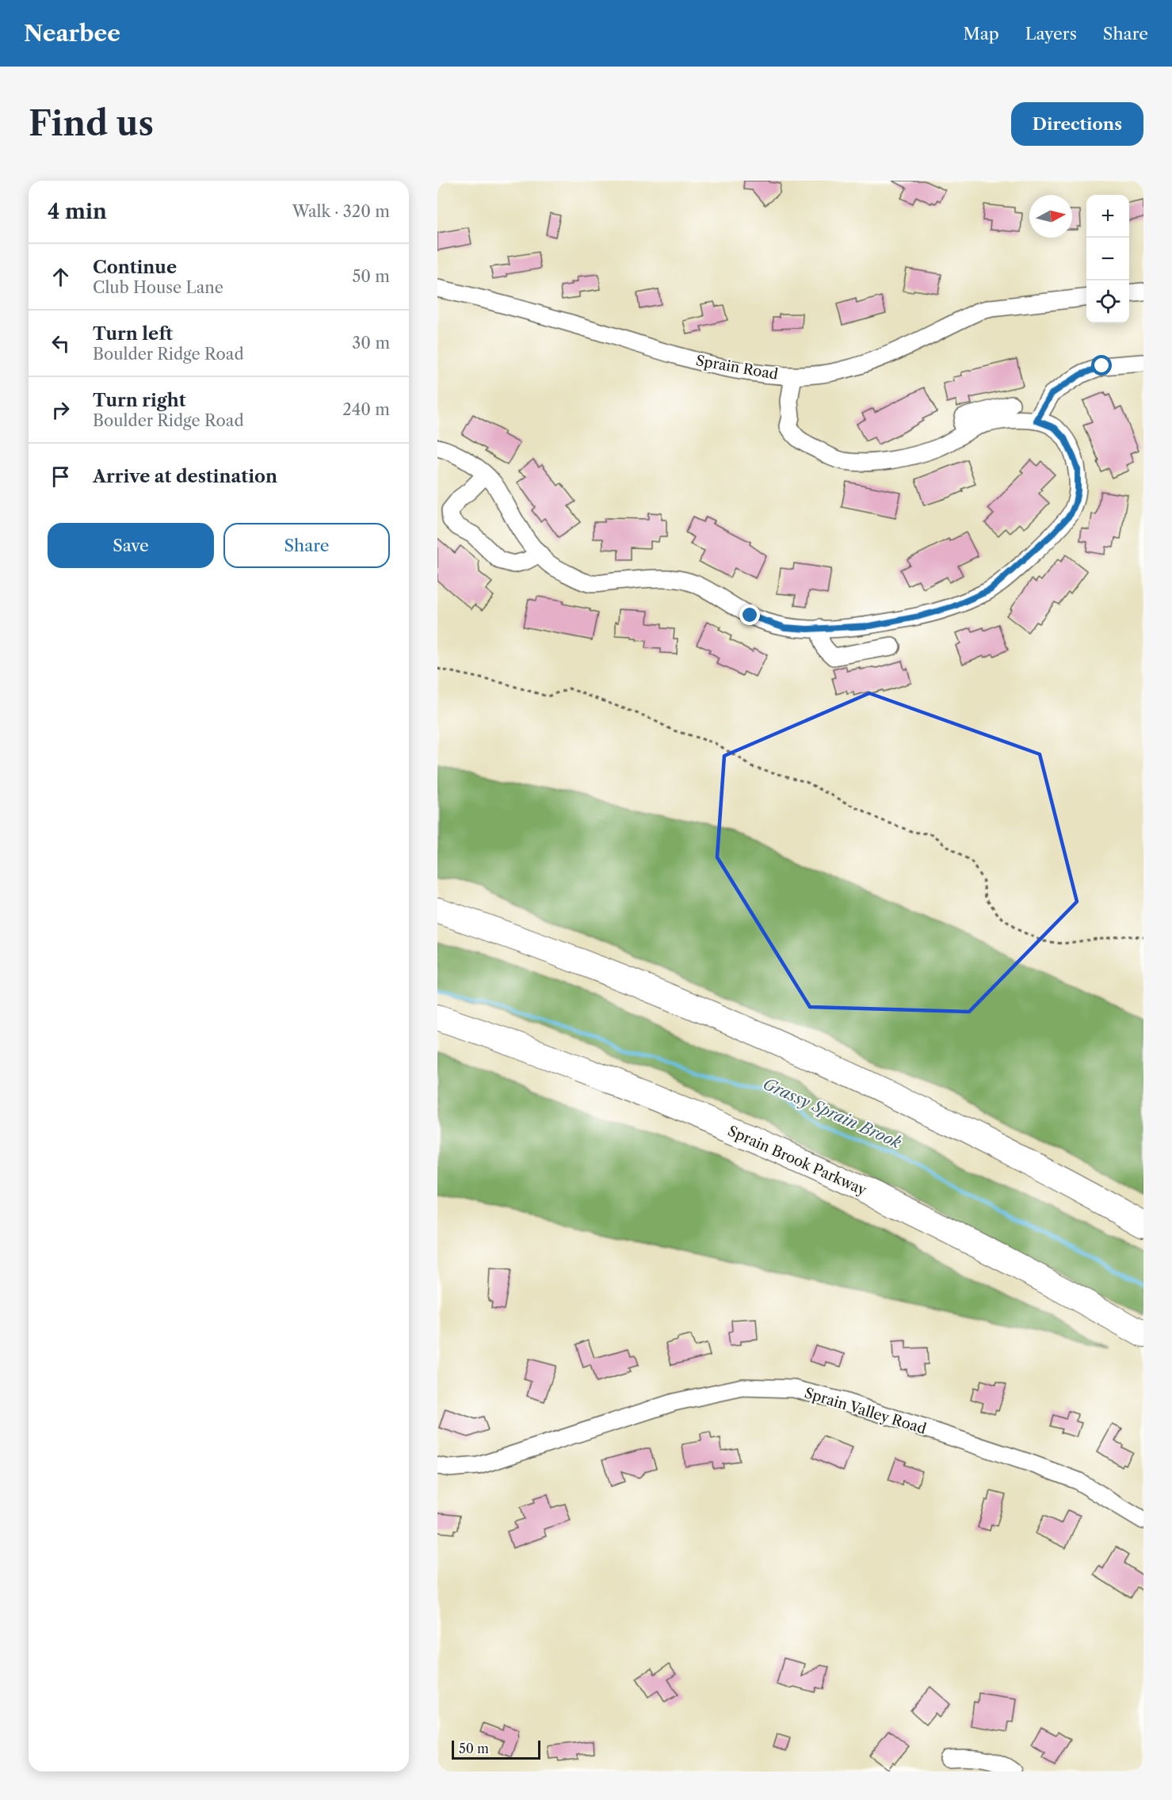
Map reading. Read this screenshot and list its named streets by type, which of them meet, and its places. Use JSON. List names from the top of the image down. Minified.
{"streets":{"highway":["Sprain Brook Parkway"],"street":["Sprain Road","Sprain Valley Road"]},"water":["Grassy Sprain Brook"],"scale_bar":"50 m","north":"right","page":{"header":"Nearbee","nav":["Map","Layers","Share"],"buttons":["Directions",["Save","Share"]],"title":"Find us","heading":["4 min","Walk · 320 m"],"map_buttons":["+","−"],"list":[["Continue","Club House Lane","50 m"],["Turn left","Boulder Ridge Road","30 m"],["Turn right","Boulder Ridge Road","240 m"],"Arrive at destination"],"scale":"50 m"}}
